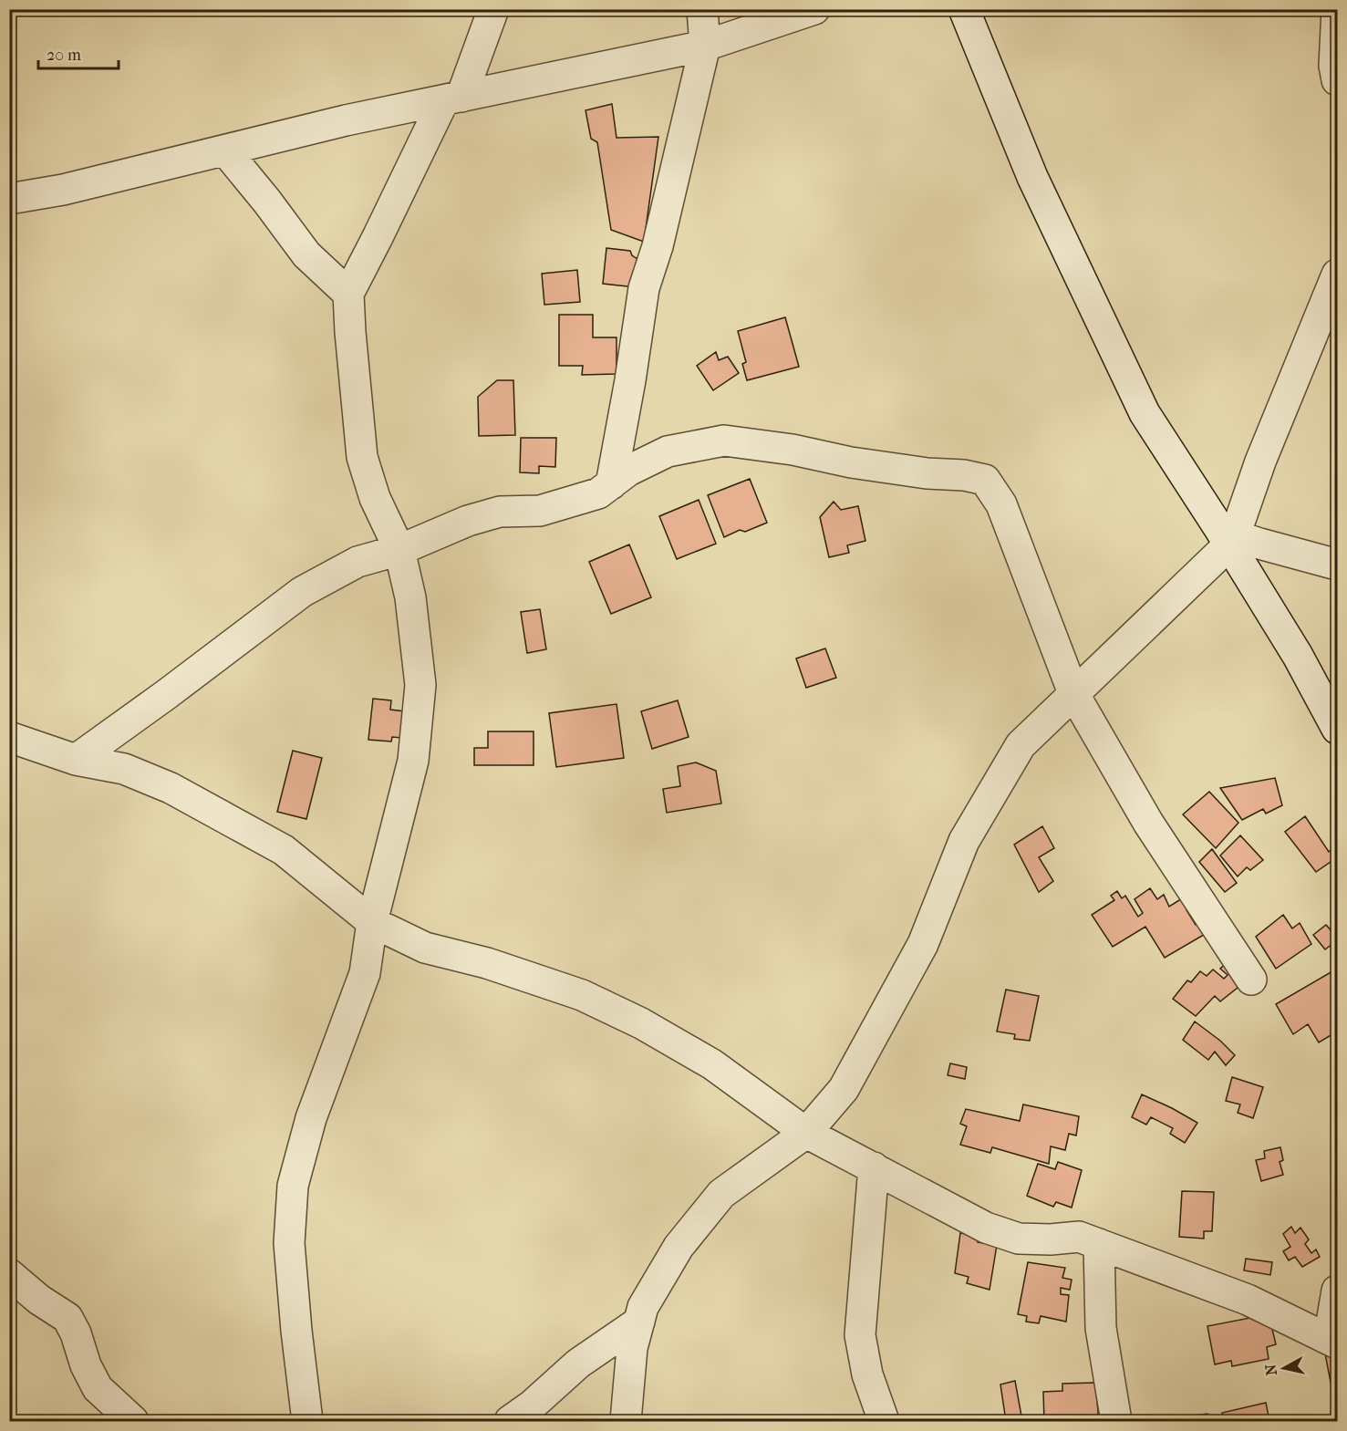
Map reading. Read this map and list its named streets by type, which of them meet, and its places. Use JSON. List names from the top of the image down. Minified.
{"scale_bar":"20 m","north":"left"}
